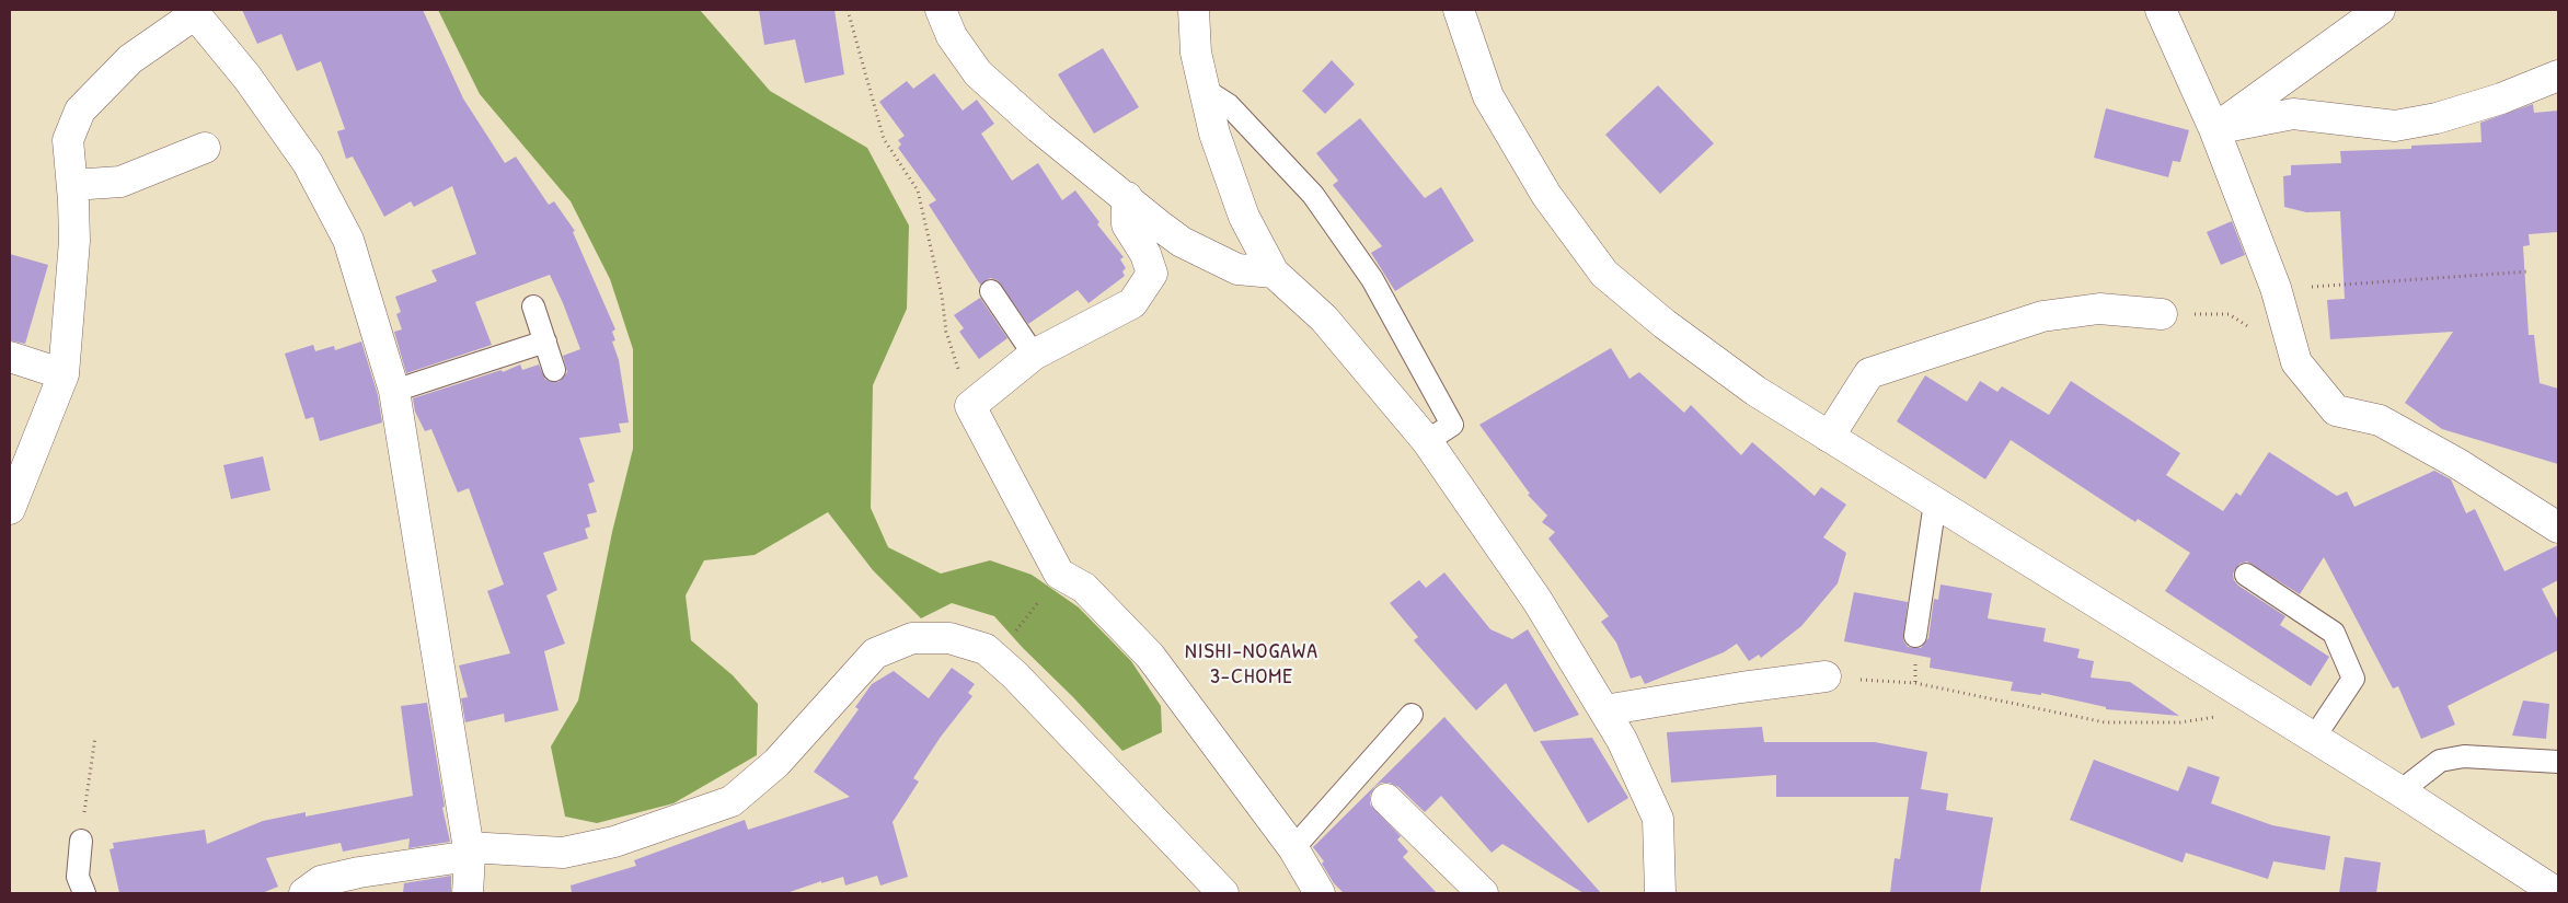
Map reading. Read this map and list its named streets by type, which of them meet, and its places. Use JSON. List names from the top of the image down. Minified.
{"districts":["NISHI-NOGAWA 3-CHOME"]}
